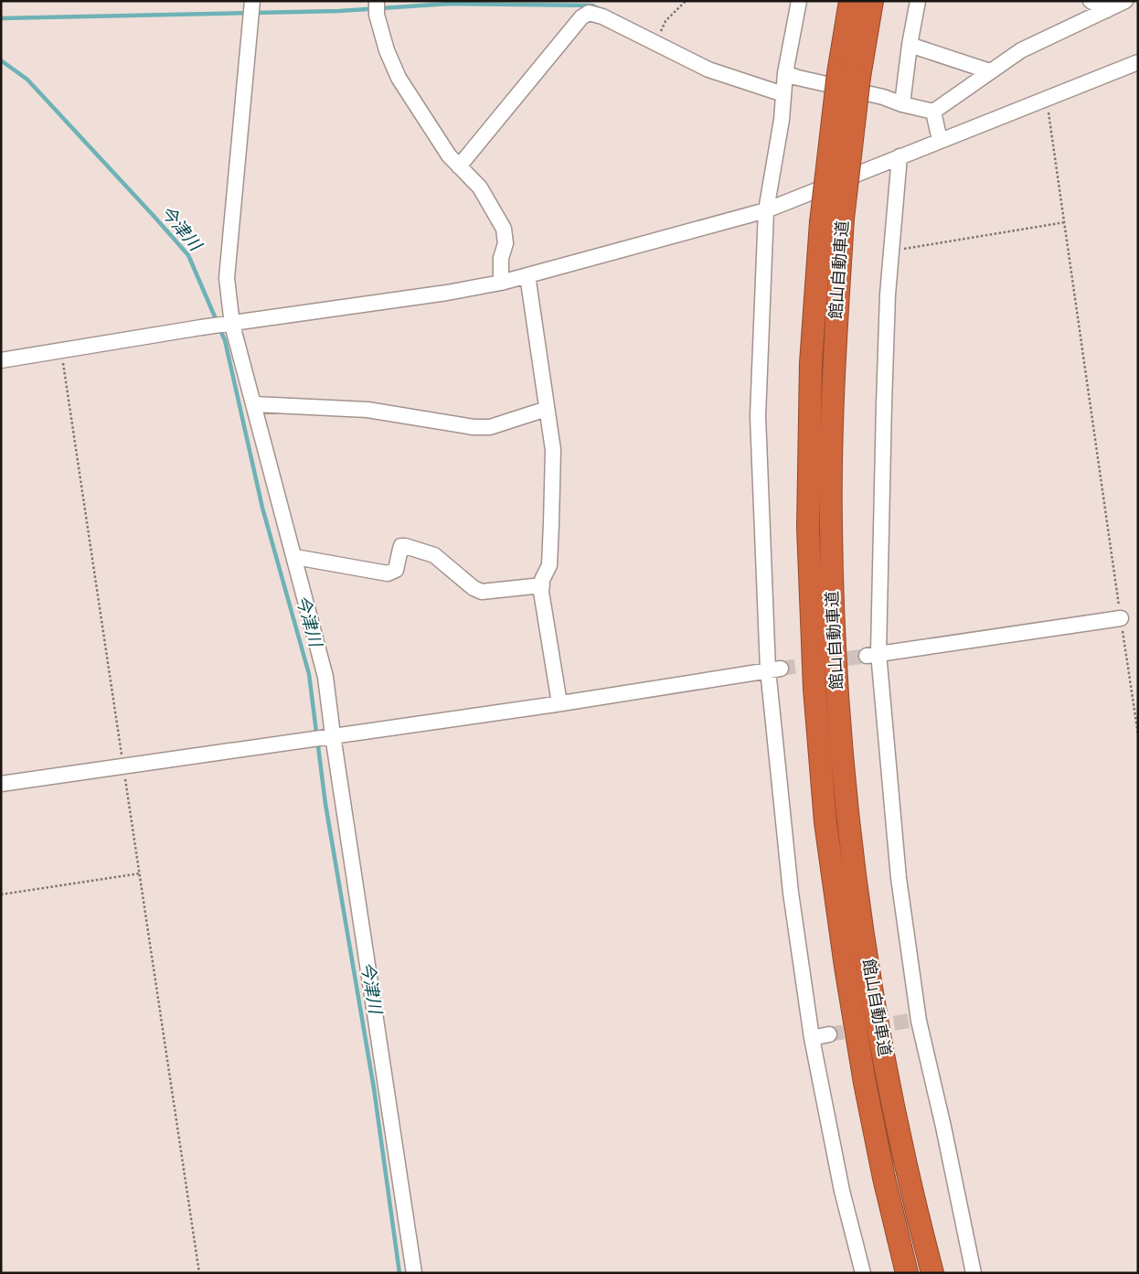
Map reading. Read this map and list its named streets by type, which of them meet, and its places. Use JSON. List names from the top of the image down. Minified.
{"streets":{"highway":["館山自動車道"]},"water":["今津川"]}
